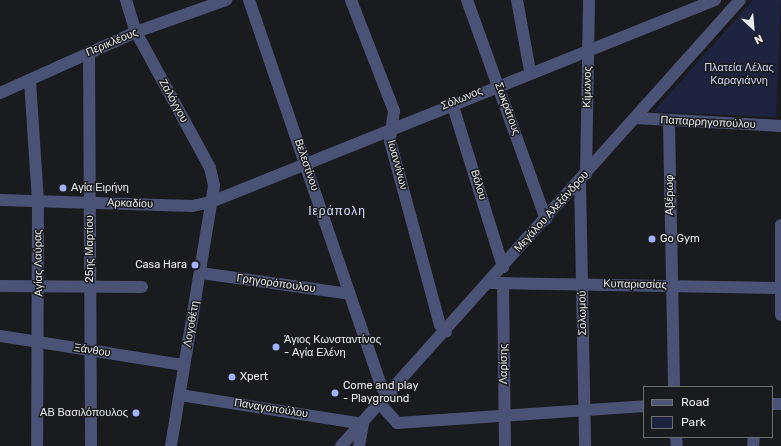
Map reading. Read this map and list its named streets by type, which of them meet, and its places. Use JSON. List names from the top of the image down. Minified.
{"streets":{"street":["Περικλέους","Κίμωνος","Σόλωνος","Ζαλόγγου","Σωκράτους","Παπαρρηγοπούλου","Βελεστίνου","Ιωαννίνων","Βόλου","Αβέρωφ","Αρκαδίου","Μεγάλου Αλεξάνδρου","25ης Μαρτίου","Αγίας Λαύρας","Γρηγορόπουλου","Κυπαρισσίας","Σολωμού","Λογοθέτη","Ξάνθου","Λαρίσης","Παναγοπούλου"]},"crossings":[["Περικλέους","Ζαλόγγου"],["Περικλέους","25ης Μαρτίου"],["Περικλέους","Αγίας Λαύρας"],["Κίμωνος","Σόλωνος"],["Κίμωνος","Μεγάλου Αλεξάνδρου"],["Κίμωνος","Σολωμού"],["Σόλωνος","Ζαλόγγου"],["Σόλωνος","Σωκράτους"],["Σόλωνος","Βελεστίνου"],["Σόλωνος","Ιωαννίνων"],["Σόλωνος","Βόλου"],["Σόλωνος","Αρκαδίου"],["Σόλωνος","Λογοθέτη"],["Ζαλόγγου","Αρκαδίου"],["Ζαλόγγου","Λογοθέτη"],["Σωκράτους","Μεγάλου Αλεξάνδρου"],["Παπαρρηγοπούλου","Αβέρωφ"],["Παπαρρηγοπούλου","Μεγάλου Αλεξάνδρου"],["Βελεστίνου","Μεγάλου Αλεξάνδρου"],["Βελεστίνου","Γρηγορόπουλου"],["Ιωαννίνων","Μεγάλου Αλεξάνδρου"],["Βόλου","Μεγάλου Αλεξάνδρου"],["Αβέρωφ","Κυπαρισσίας"],["Αρκαδίου","25ης Μαρτίου"],["Αρκαδίου","Αγίας Λαύρας"],["Αρκαδίου","Λογοθέτη"],["Μεγάλου Αλεξάνδρου","Κυπαρισσίας"],["Μεγάλου Αλεξάνδρου","Σολωμού"],["Μεγάλου Αλεξάνδρου","Παναγοπούλου"],["25ης Μαρτίου","Ξάνθου"],["Αγίας Λαύρας","Ξάνθου"],["Γρηγορόπουλου","Λογοθέτη"],["Κυπαρισσίας","Σολωμού"],["Κυπαρισσίας","Λαρίσης"],["Λογοθέτη","Ξάνθου"],["Λογοθέτη","Παναγοπούλου"]],"districts":["Ιεράπολη"],"parks":["Πλατεία Λέλας Καραγιάννη"],"places":["Αγία Ειρήνη","Go Gym","Casa Hara","Άγιος Κωνσταντίνος - Αγία Ελένη","Xpert","Come and play - Playground","ΑΒ Βασιλόπουλος"],"legend":["Road","Park"],"north":"bottom right"}
